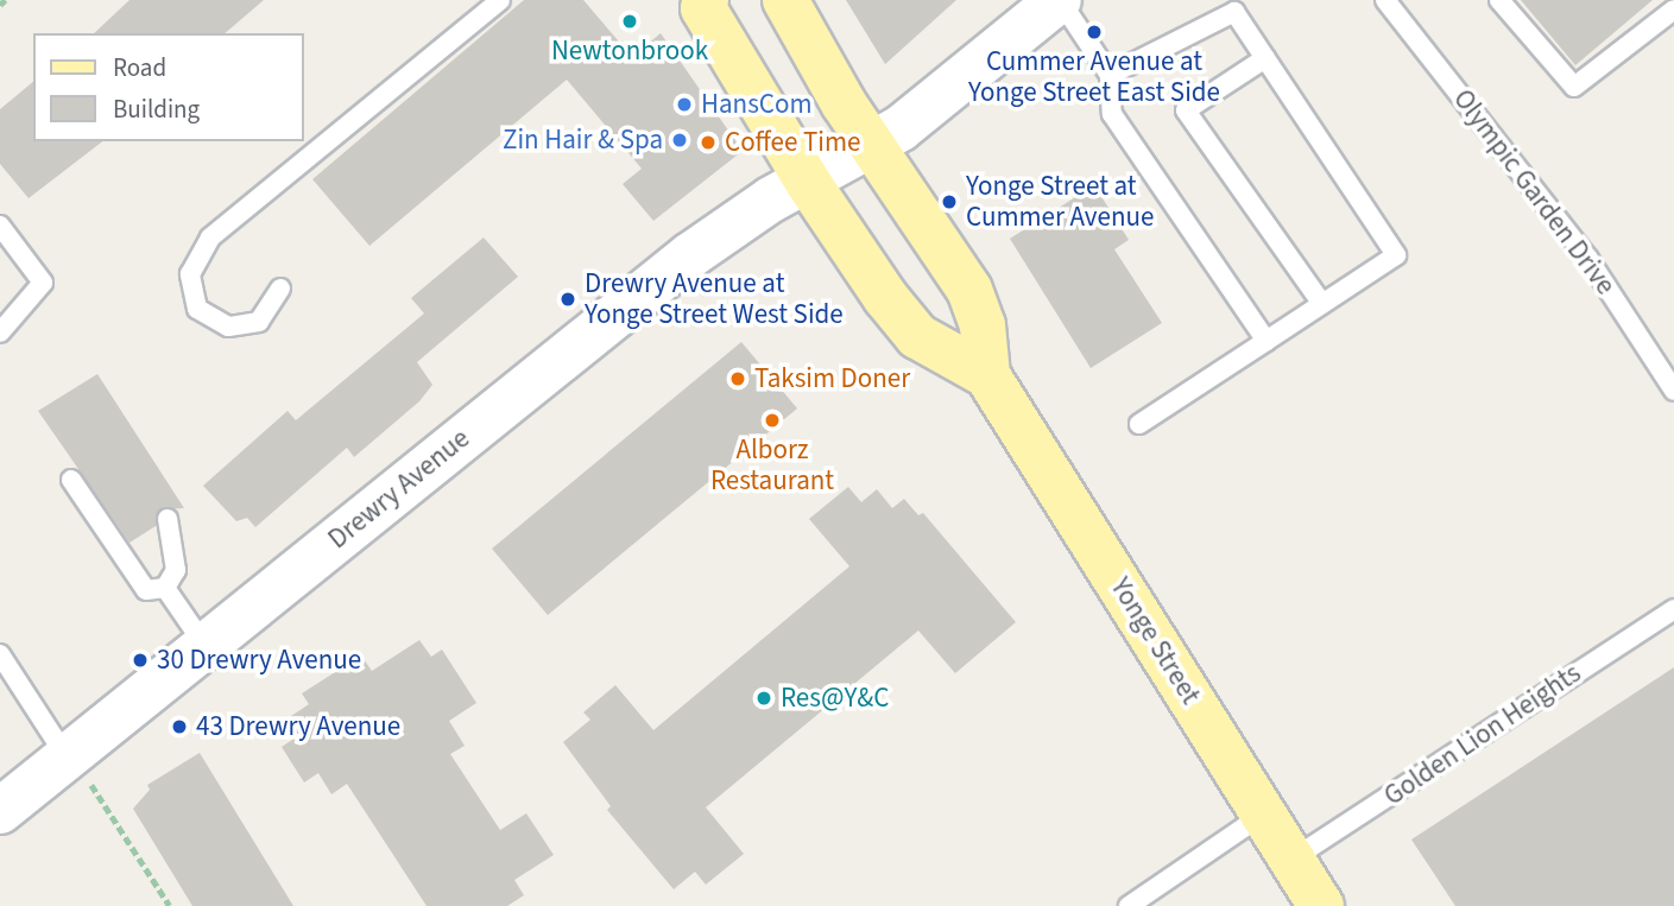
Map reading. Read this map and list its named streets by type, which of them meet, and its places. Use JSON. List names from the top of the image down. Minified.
{"streets":{"main road":["Yonge Street"],"street":["Drewry Avenue"],"lane":["Olympic Garden Drive","Golden Lion Heights"]},"crossings":[["Drewry Avenue","Yonge Street"],["Yonge Street","Golden Lion Heights"]],"places":["Newtonbrook","Cummer Avenue at Yonge Street East Side","HansCom","Zin Hair & Spa","Coffee Time","Yonge Street at Cummer Avenue","Drewry Avenue at Yonge Street West Side","Taksim Doner","Alborz Restaurant","30 Drewry Avenue","Res@Y&C","43 Drewry Avenue"],"legend":["Road","Building"]}
